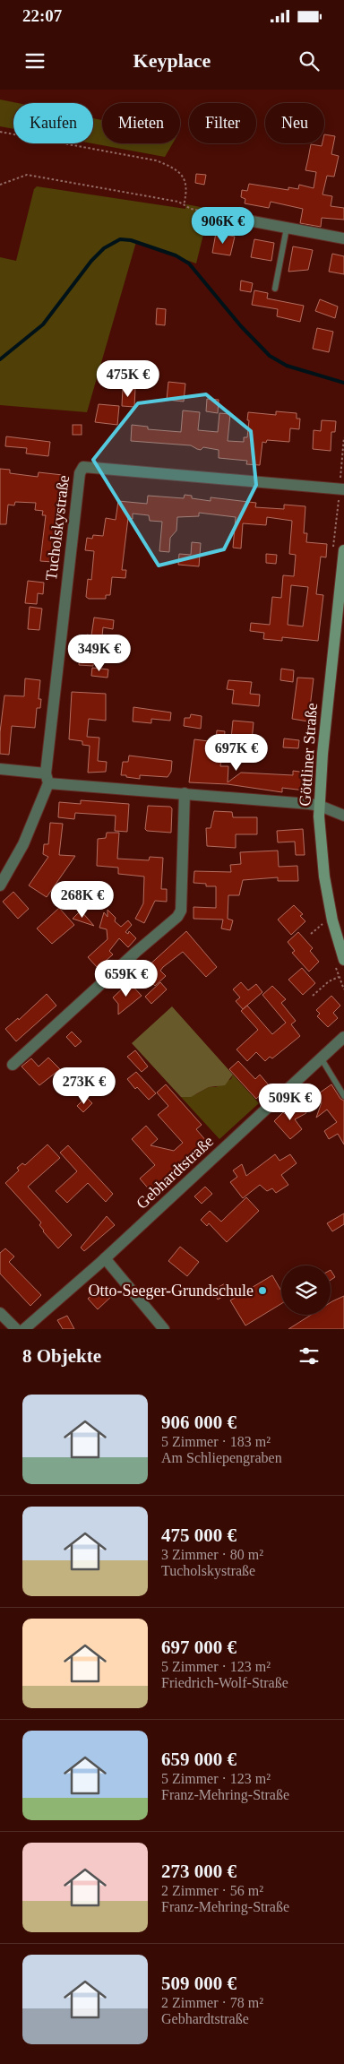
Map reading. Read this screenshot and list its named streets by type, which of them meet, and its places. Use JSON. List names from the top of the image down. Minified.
{"streets":{"street":["Tucholskystraße","Göttliner Straße","Gebhardtstraße"]},"places":["Otto-Seeger-Grundschule"],"page":{"status":"22:07","header":"Keyplace","chip":["Kaufen","Mieten","Filter","Neu"],"price":["906K €","475K €","349K €","697K €","268K €","659K €","273K €","509K €"],"heading":"8 Objekte","list":[{"name":"906 000 €","note":"5 Zimmer · 183 m² · Am Schliepengraben"},{"name":"475 000 €","note":"3 Zimmer · 80 m² · Tucholskystraße"},{"name":"697 000 €","note":"5 Zimmer · 123 m² · Friedrich-Wolf-Straße"},{"name":"659 000 €","note":"5 Zimmer · 123 m² · Franz-Mehring-Straße"},{"name":"273 000 €","note":"2 Zimmer · 56 m² · Franz-Mehring-Straße"},{"name":"509 000 €","note":"2 Zimmer · 78 m² · Gebhardtstraße"}]}}
